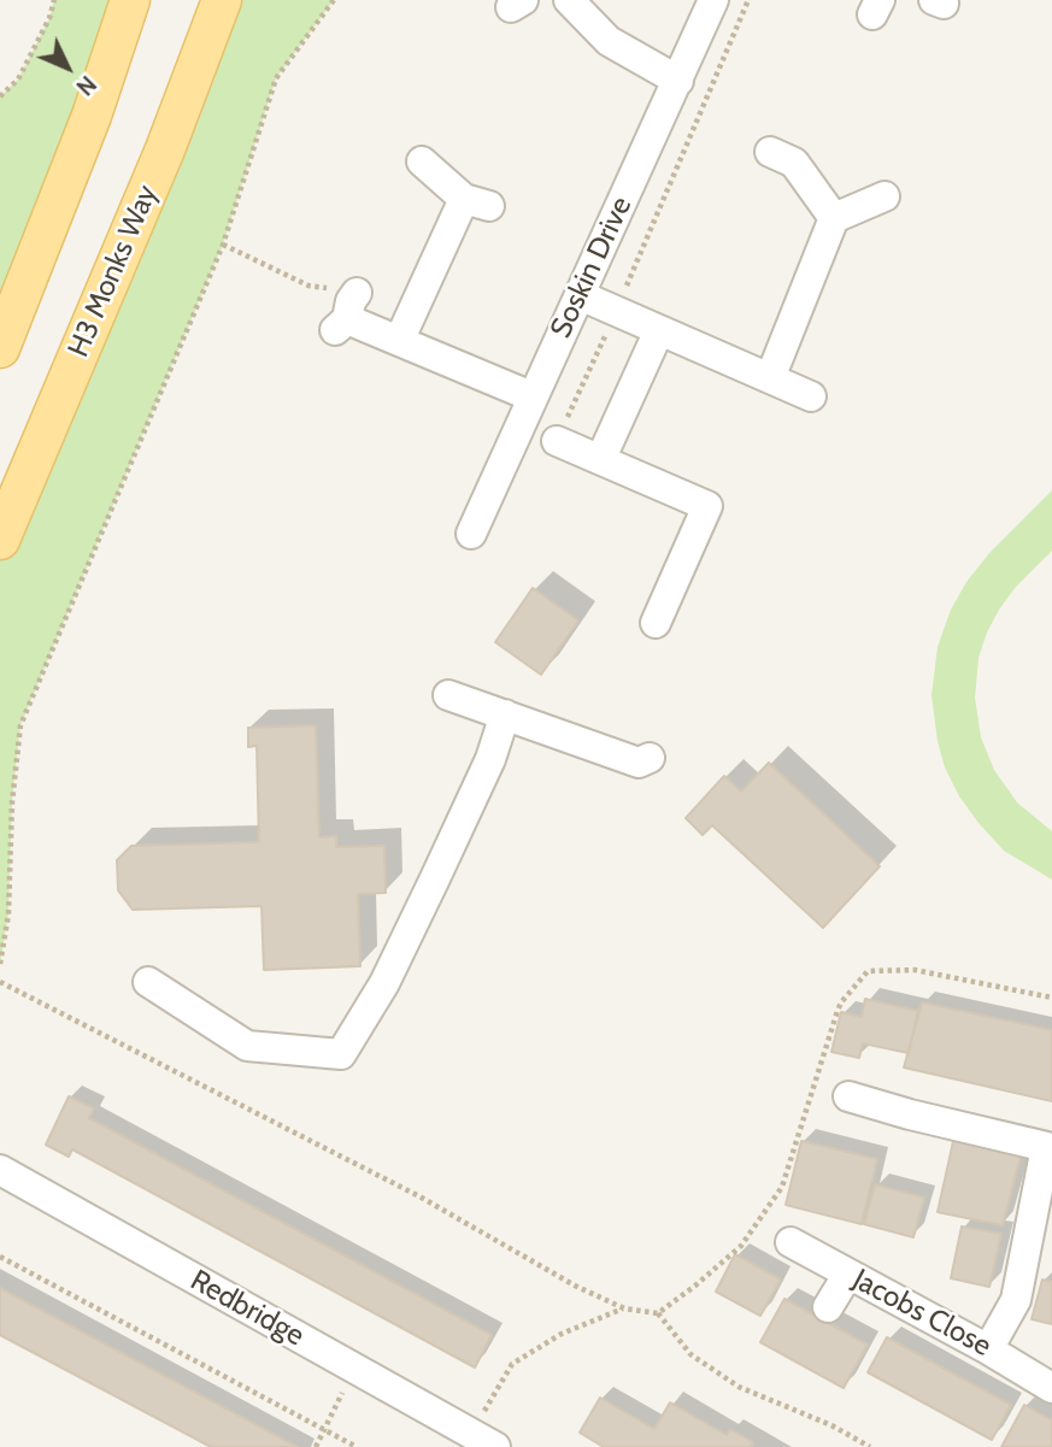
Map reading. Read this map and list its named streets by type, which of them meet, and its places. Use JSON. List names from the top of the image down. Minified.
{"streets":{"main road":["H3 Monks Way"],"street":["Soskin Drive","Redbridge","Jacobs Close"]},"north":"bottom right"}
